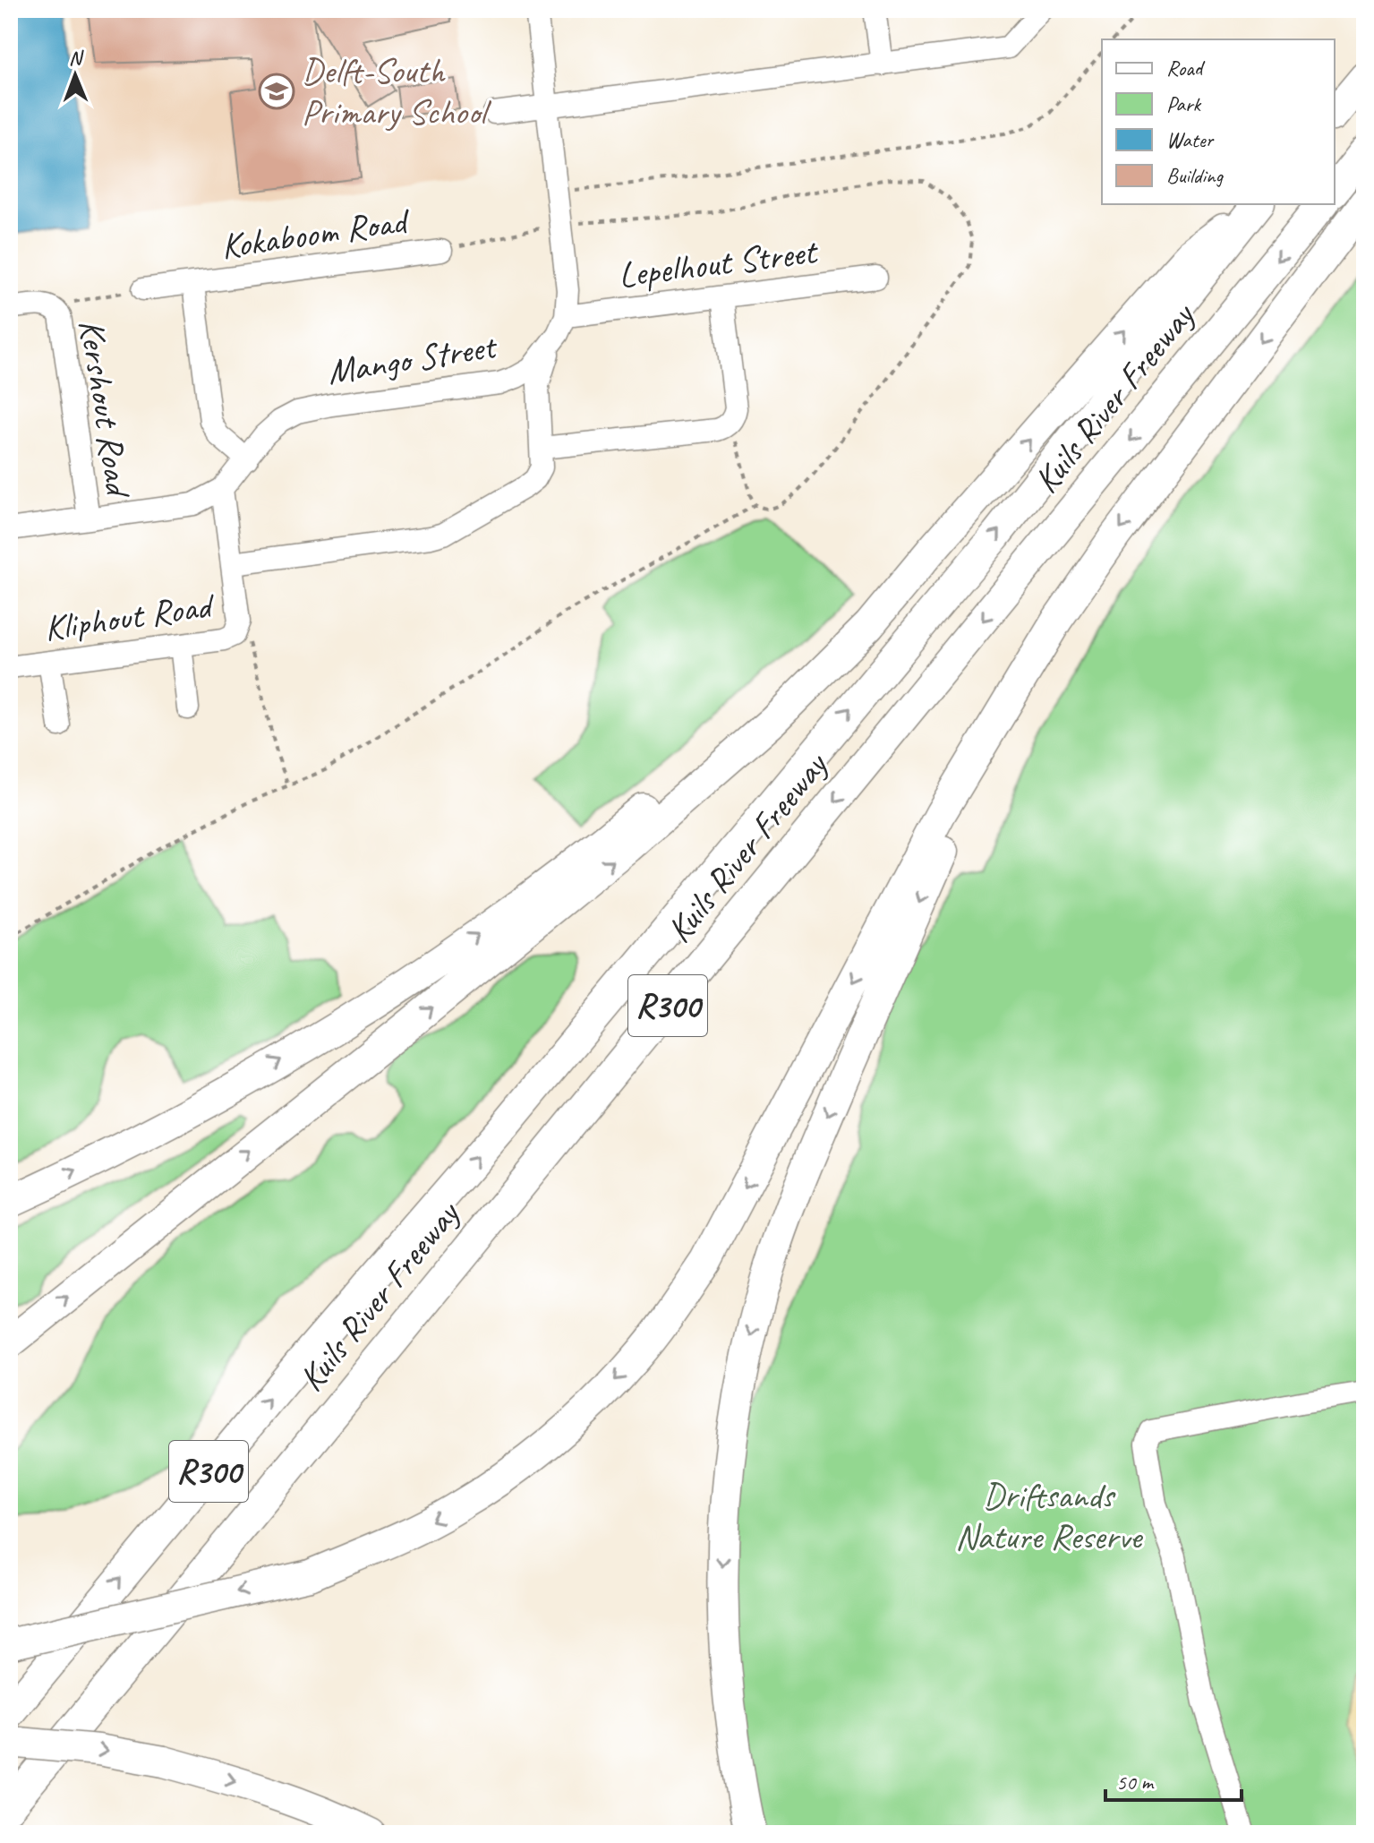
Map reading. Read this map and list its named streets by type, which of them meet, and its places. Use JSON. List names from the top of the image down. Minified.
{"streets":{"highway":["Kuils River Freeway","R300"],"street":["Kokaboom Road","Lepelhout Street","Mango Street","Kershout Road","Kliphout Road"]},"crossings":[["Kokaboom Road","Mango Street"],["Lepelhout Street","Mango Street"],["Mango Street","Kershout Road"],["Mango Street","Kliphout Road"]],"parks":["Driftsands Nature Reserve"],"places":{"school or university":["Delft-South Primary School"]},"legend":["Road","Park","Water","Building"],"scale_bar":"50 m","north":"top"}
